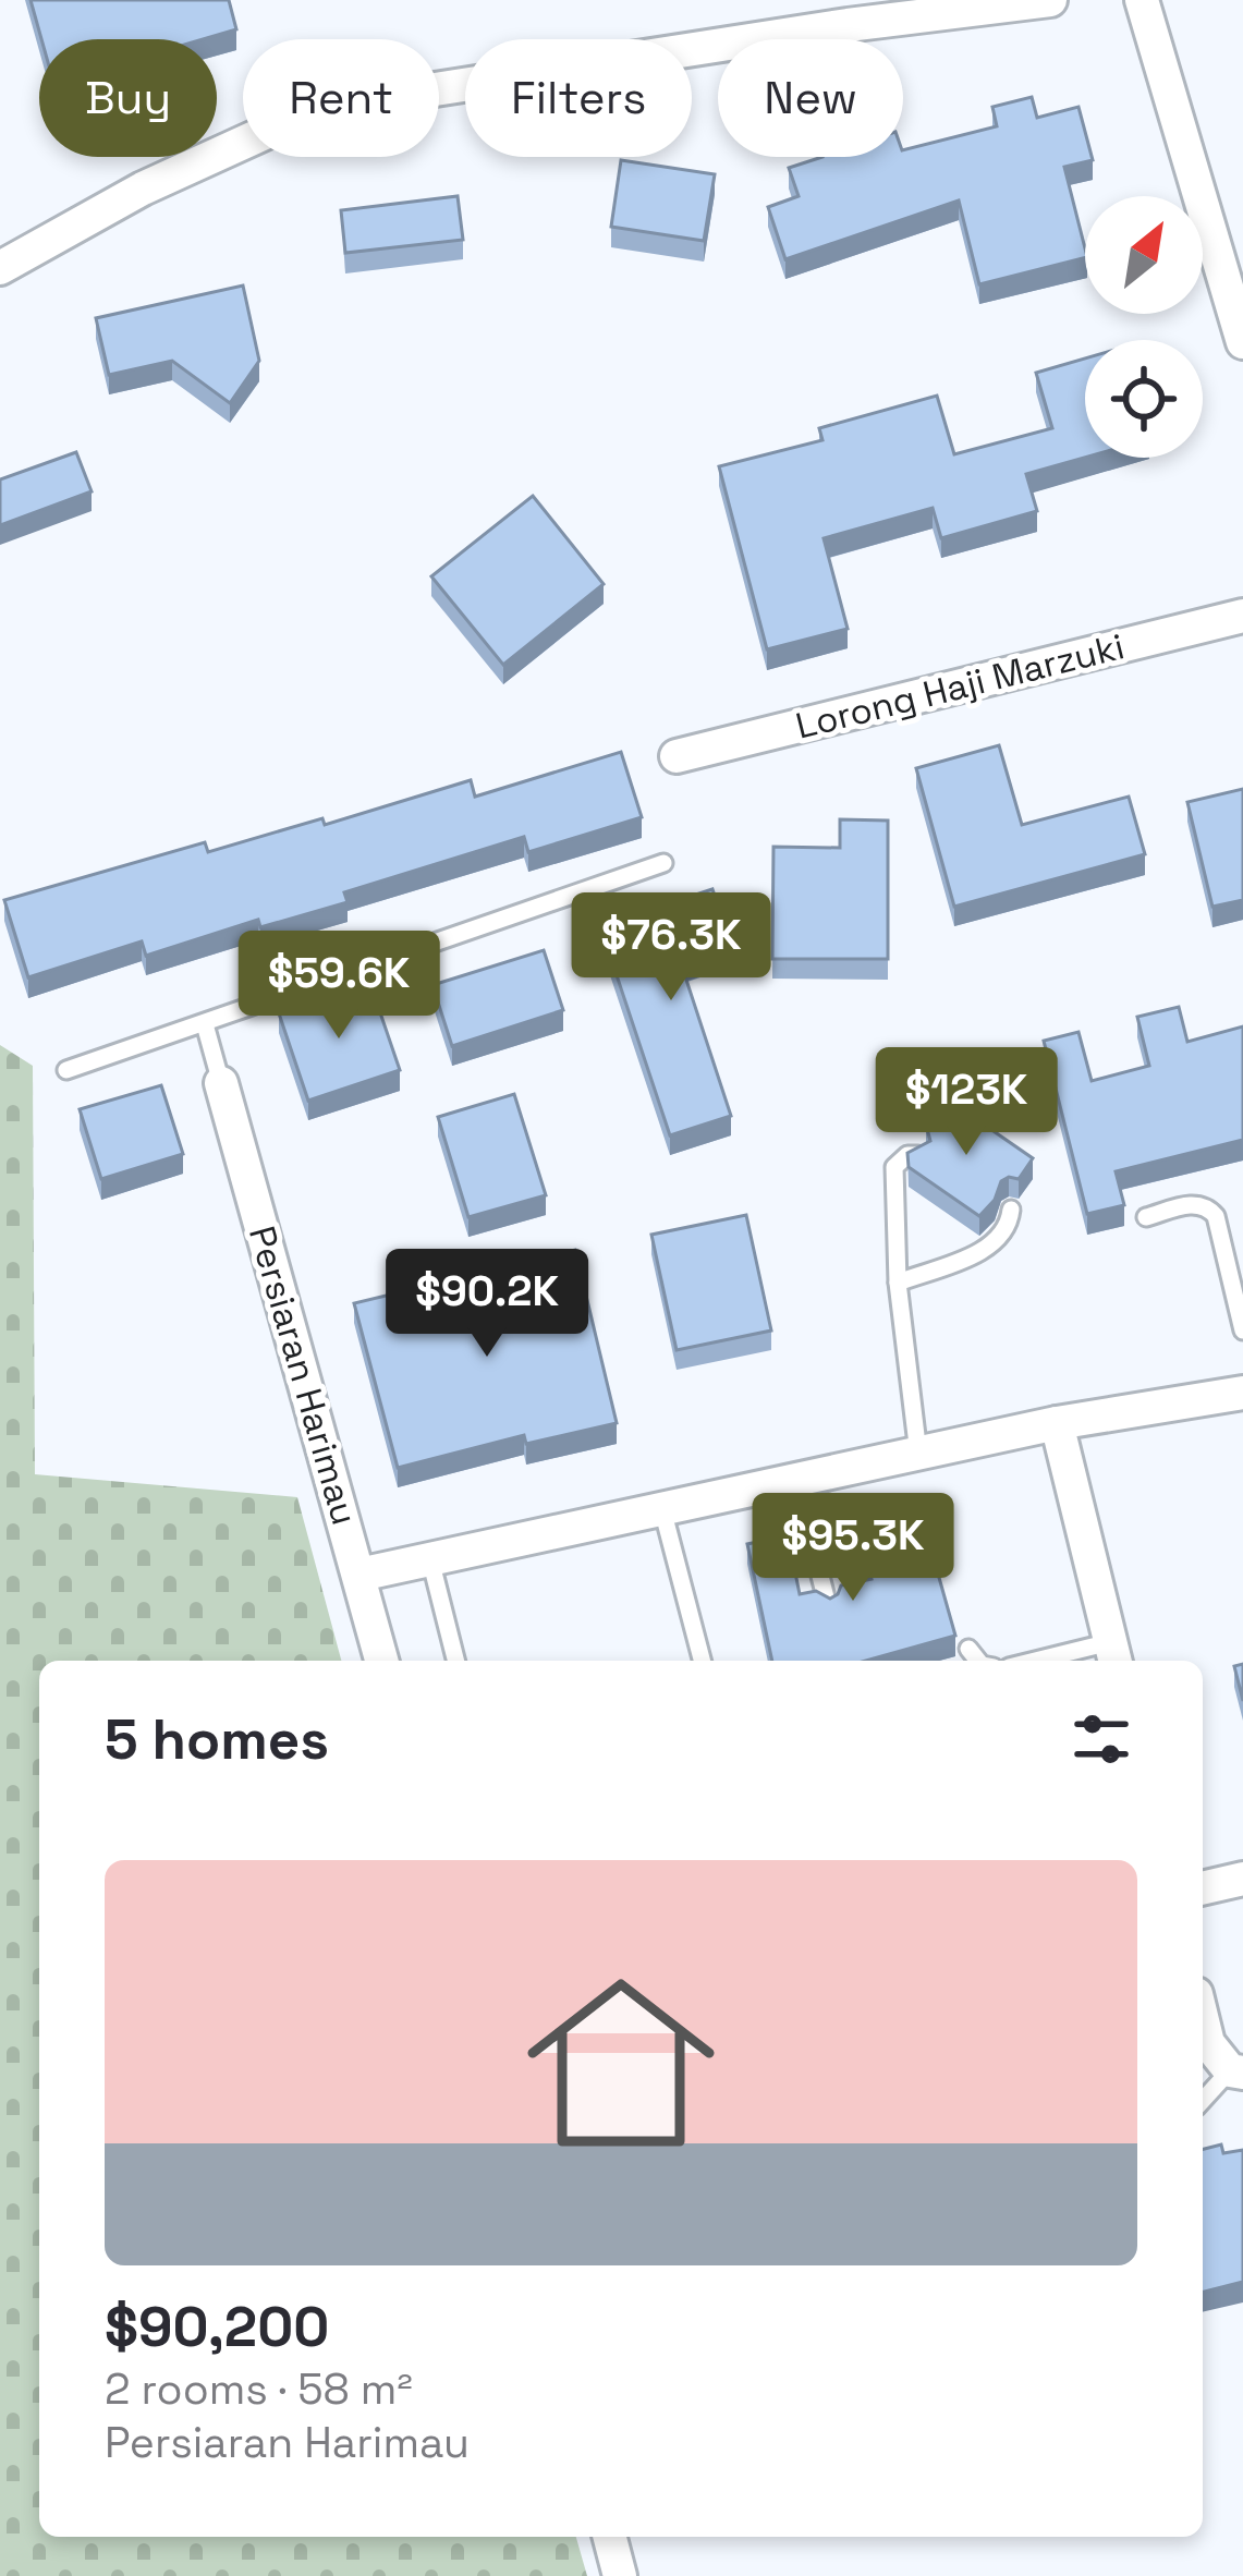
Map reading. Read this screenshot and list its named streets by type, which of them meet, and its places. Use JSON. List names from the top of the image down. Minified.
{"streets":{"street":["Lorong Haji Marzuki","Persiaran Harimau"]},"north":"top right","page":{"chip":["Buy","Rent","Filters","New"],"price":["$76.3K","$59.6K","$123K","$90.2K","$95.3K"],"heading":"5 homes","list":[{"name":"$90,200","note":"2 rooms · 58 m² · Persiaran Harimau"}]}}
